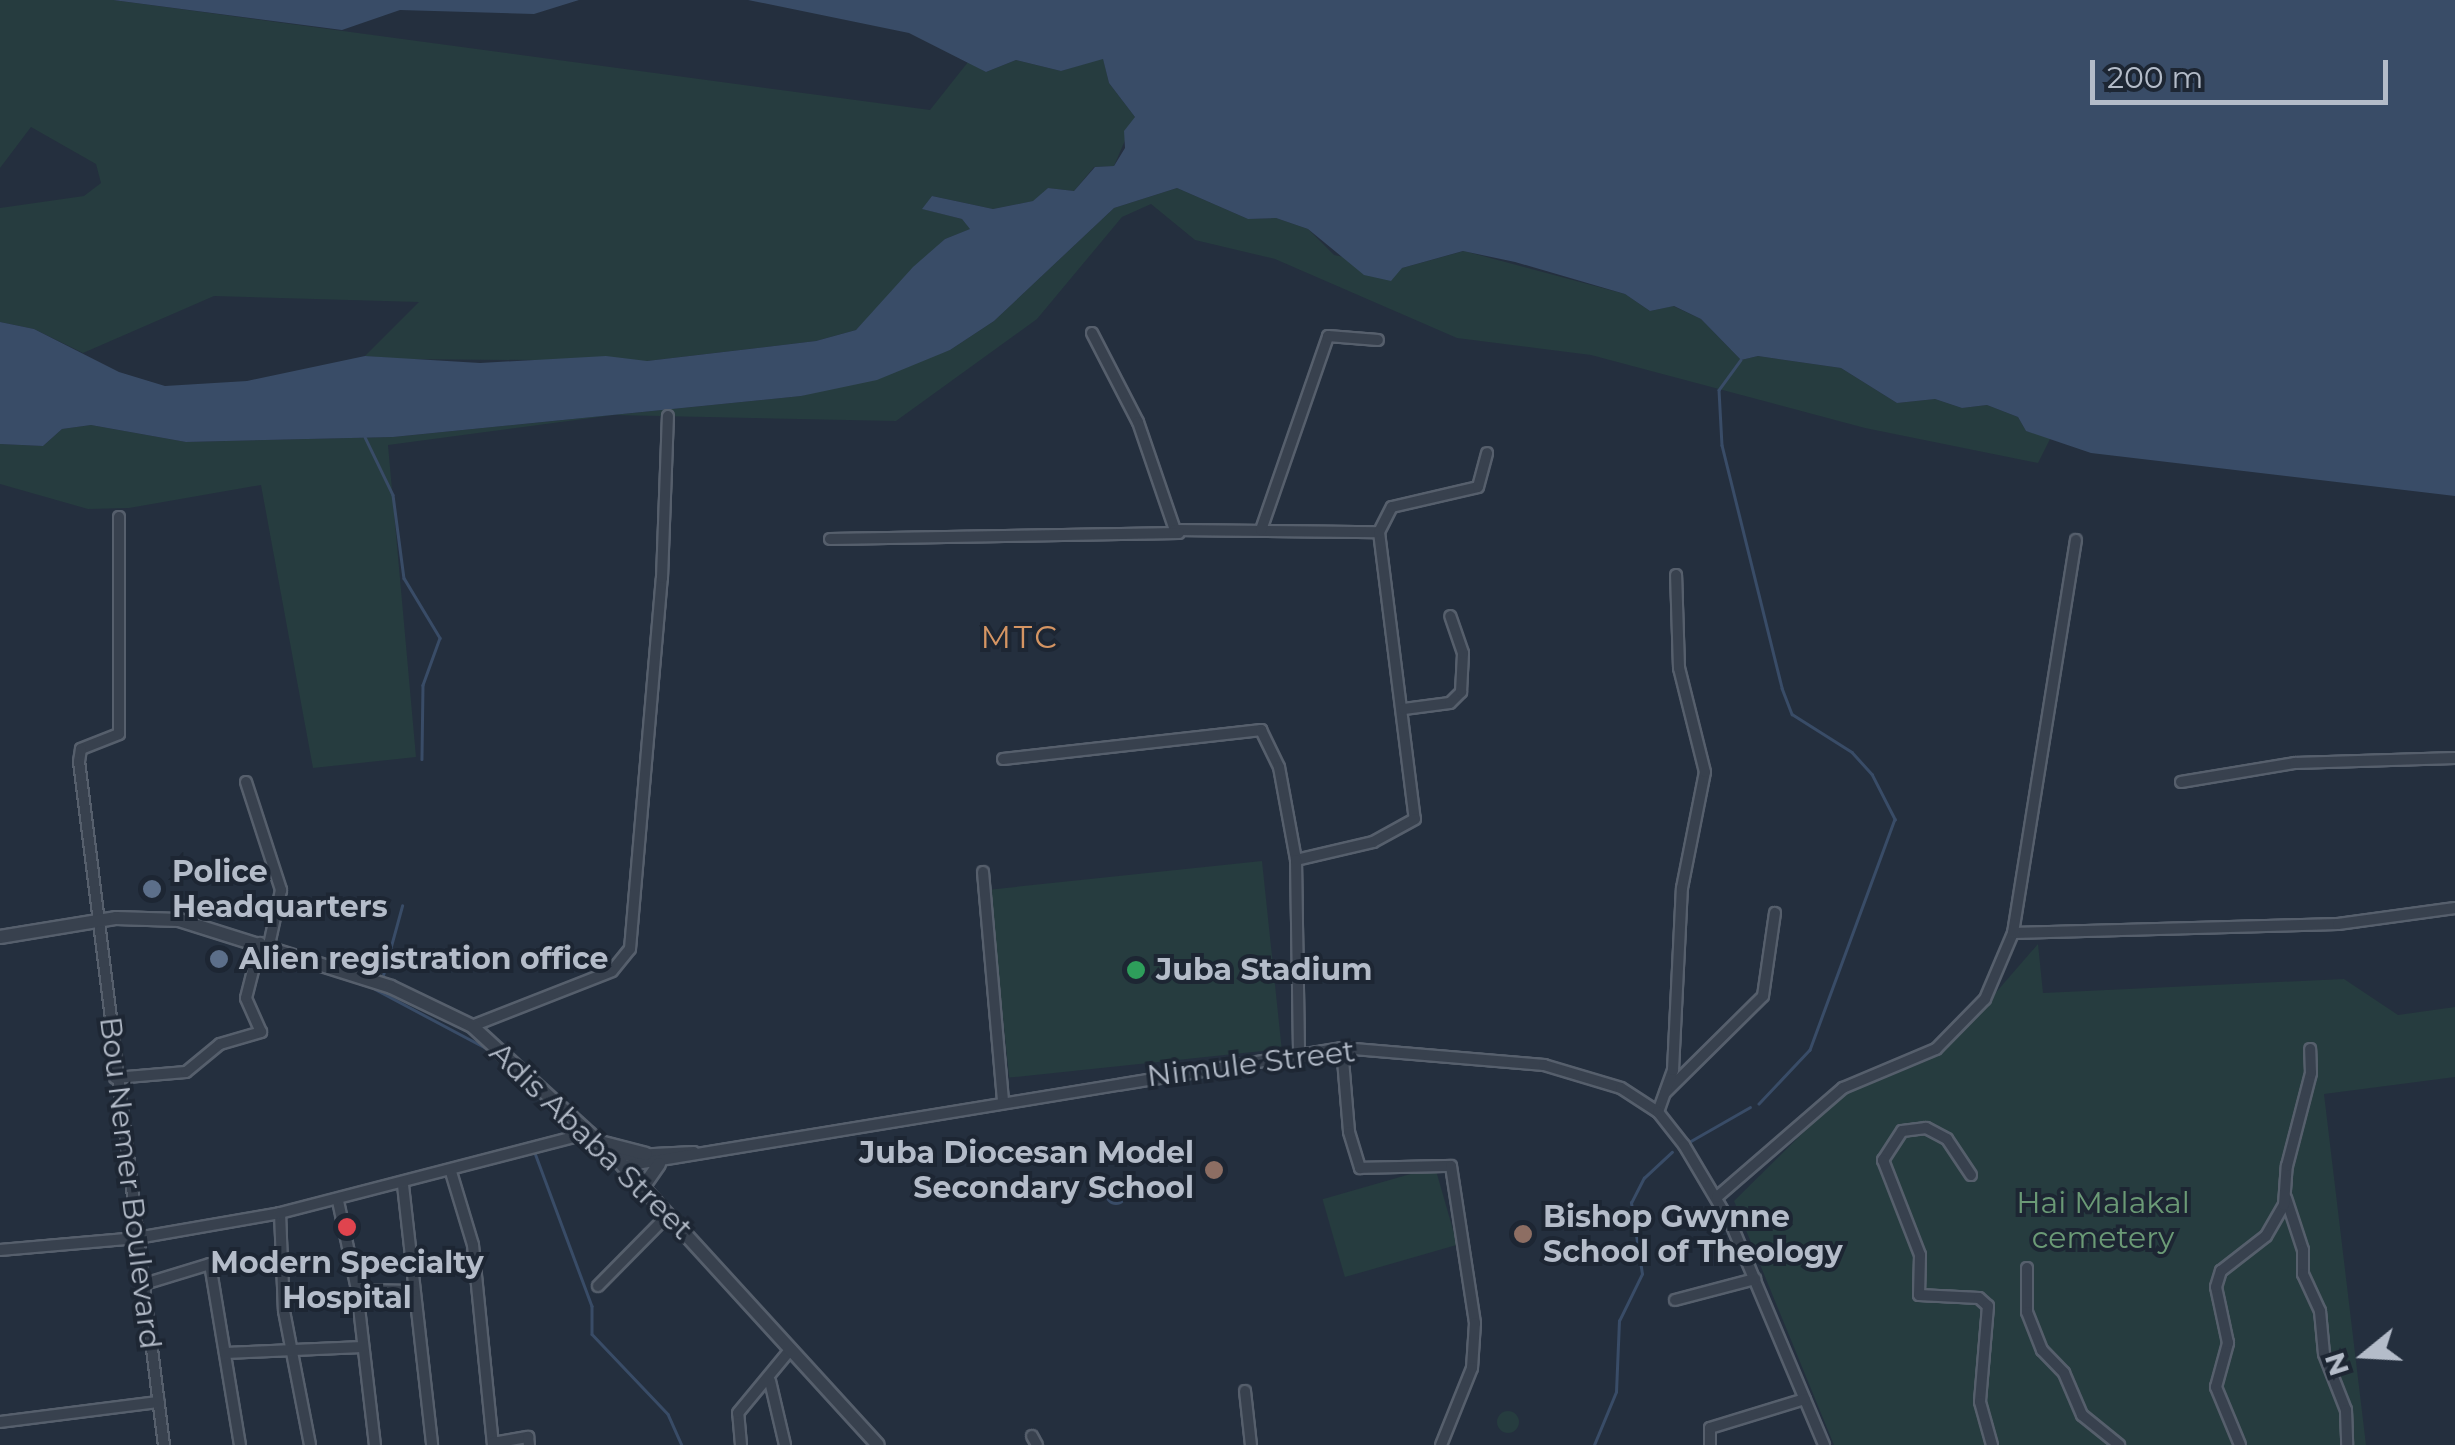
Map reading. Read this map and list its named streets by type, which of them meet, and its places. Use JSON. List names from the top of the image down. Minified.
{"streets":{"street":["Nimule Street","Adis Ababa Street","Bou Nemer Boulevard"]},"crossings":[["Nimule Street","Adis Ababa Street"],["Adis Ababa Street","Bou Nemer Boulevard"]],"districts":["MTC"],"parks":["Hai Malakal cemetery"],"places":["Police Headquarters","Alien registration office","Juba Stadium","Juba Diocesan Model Secondary School","Modern Specialty Hospital","Bishop Gwynne School of Theology"],"scale_bar":"200 m","north":"left"}
